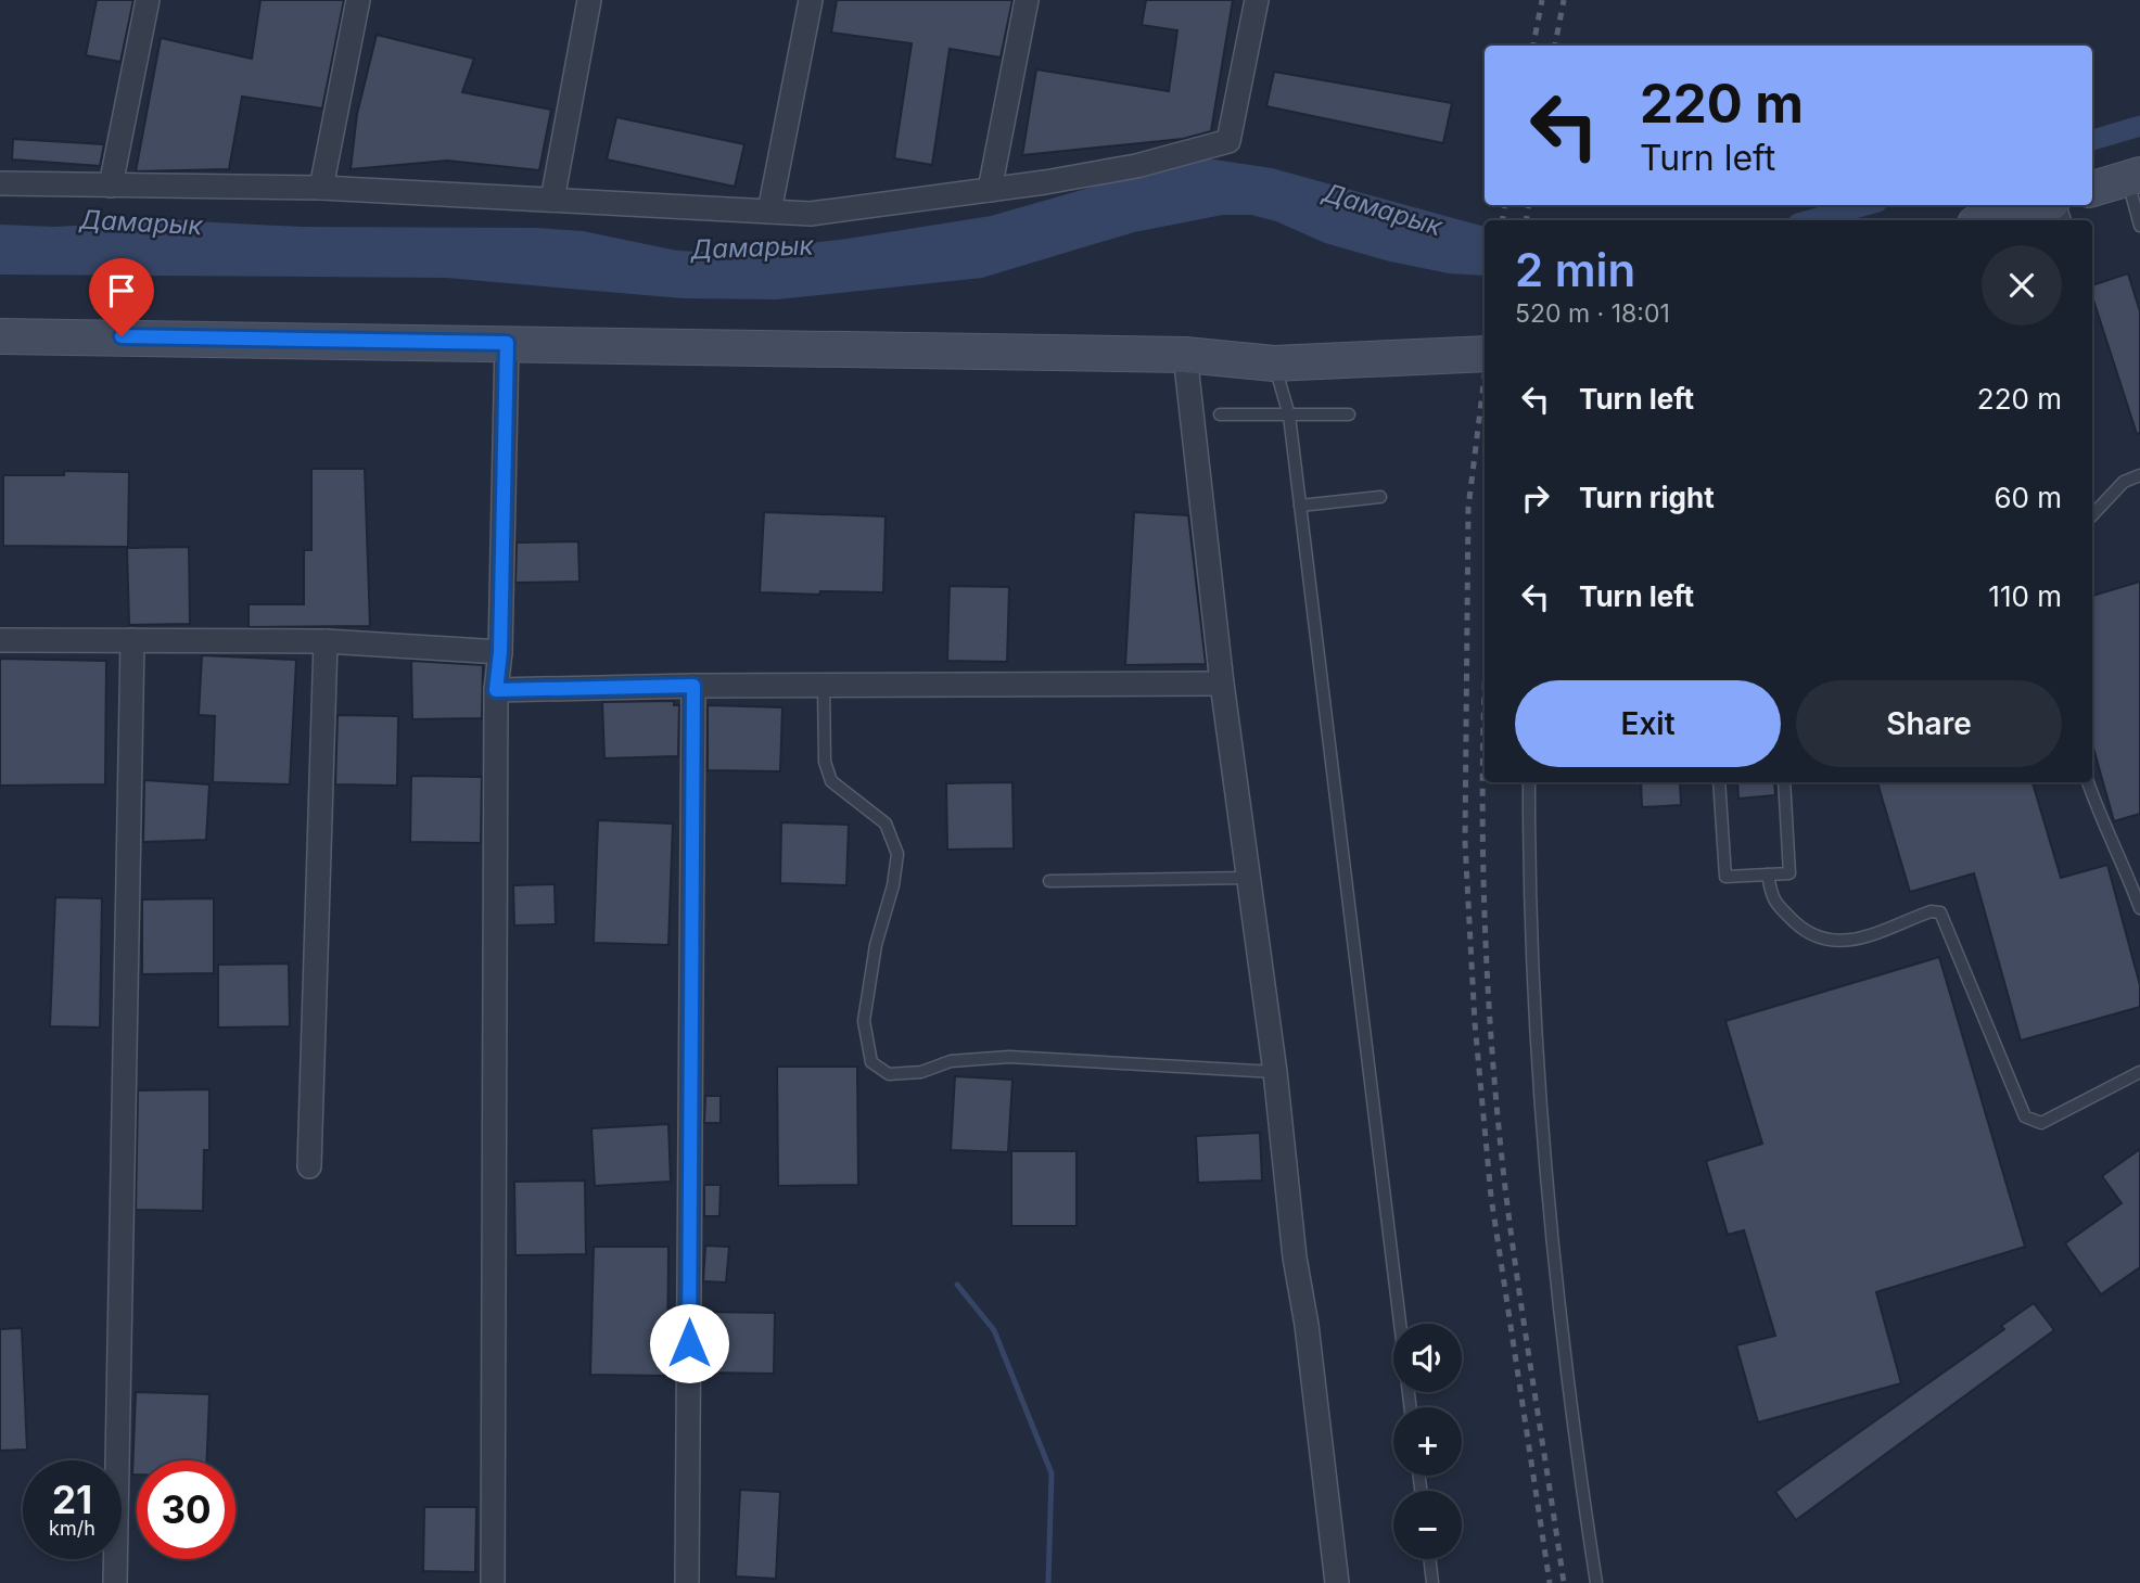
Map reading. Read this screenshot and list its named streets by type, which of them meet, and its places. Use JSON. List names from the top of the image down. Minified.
{"water":["Дамарык"],"page":{"turn":["220 m","Turn left"],"heading":["2 min","520 m · 18:01"],"list":[{"name":"Turn left","value":"220 m"},{"name":"Turn right","value":"60 m"},{"name":"Turn left","value":"110 m"}],"buttons":["Exit","Share"],"map_buttons":["+","−"],"speed":"21 km/h","limit":"30"}}
